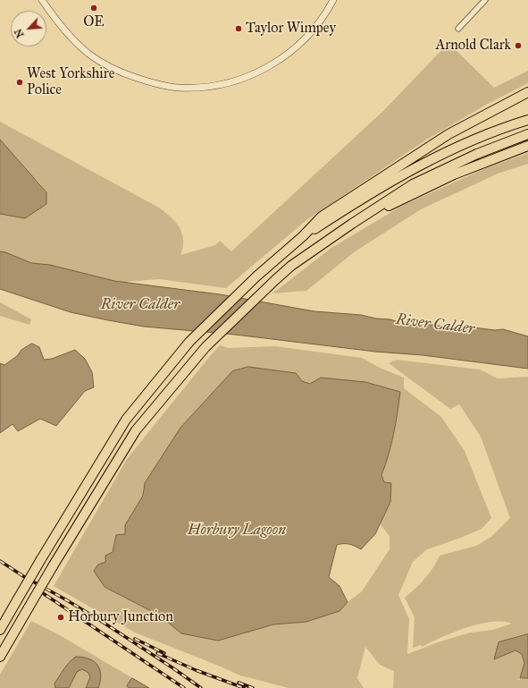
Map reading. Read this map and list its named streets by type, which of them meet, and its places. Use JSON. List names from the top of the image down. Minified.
{"water":["River Calder","Horbury Lagoon"],"places":["OE","Taylor Wimpey","Arnold Clark","West Yorkshire Police","Horbury Junction"],"north":"bottom left"}
